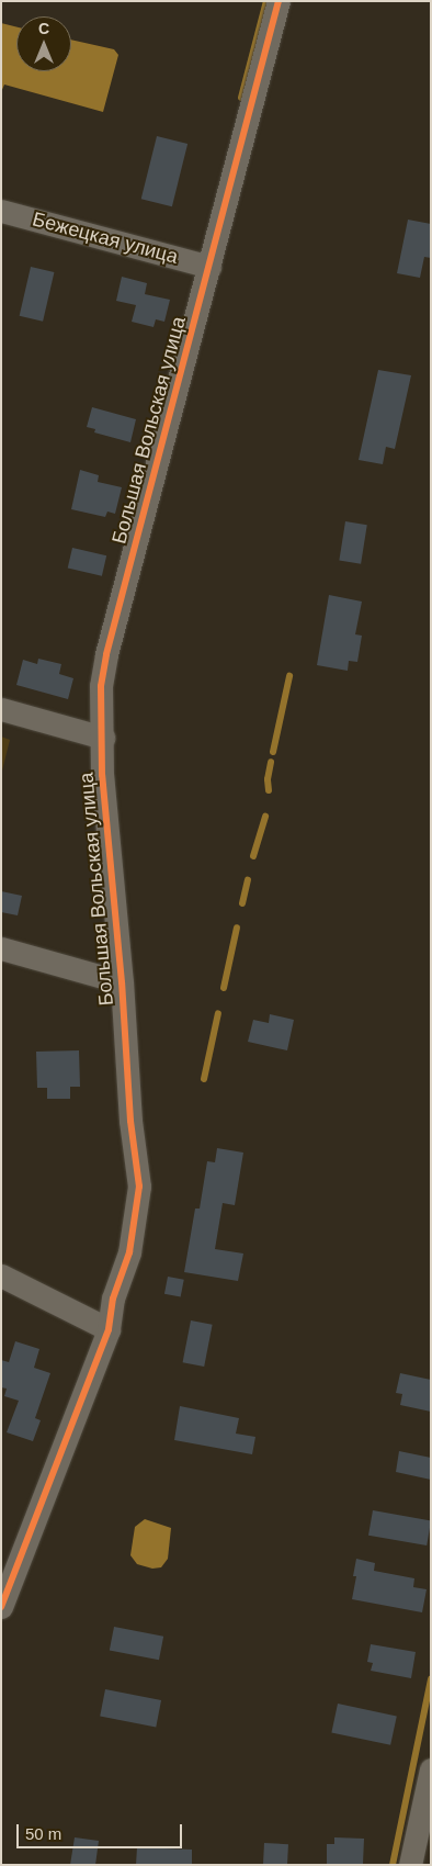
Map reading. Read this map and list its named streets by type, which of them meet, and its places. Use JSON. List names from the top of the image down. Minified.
{"streets":{"street":["Бежецкая улица","Большая Вольская улица"]},"crossings":[["Бежецкая улица","Большая Вольская улица"]],"scale_bar":"50 m","north":"top"}
